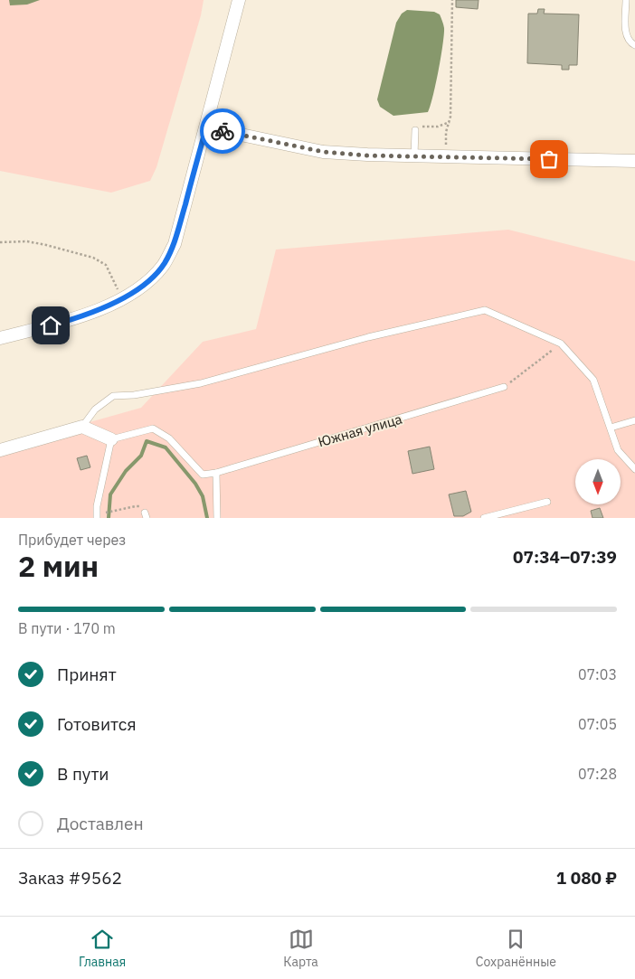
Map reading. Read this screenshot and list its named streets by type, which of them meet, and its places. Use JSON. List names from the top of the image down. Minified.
{"streets":{"lane":["Южная улица"]},"north":"bottom","page":{"heading":["2 мин","Прибудет через","07:34–07:39"],"panel":["Заказ #9562","1 080 ₽"],"bar":"В пути · 170 m","list":[["Принят","07:03"],["Готовится","07:05"],["В пути","07:28"],"Доставлен"],"tabs":["Главная","Карта","Сохранённые"]}}
